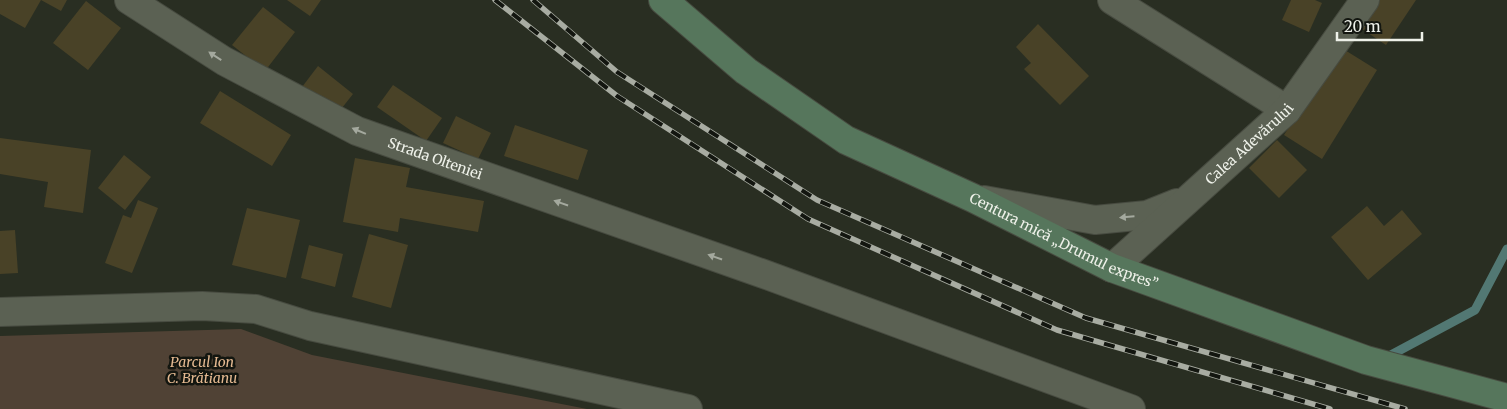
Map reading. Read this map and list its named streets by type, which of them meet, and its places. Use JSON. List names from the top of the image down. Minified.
{"streets":{"main road":["Centura mică „Drumul expres”"],"street":["Calea Adevărului","Strada Olteniei"]},"crossings":[["Calea Adevărului","Centura mică „Drumul expres”"]],"parks":["Parcul Ion C. Brătianu"],"scale_bar":"20 m"}
